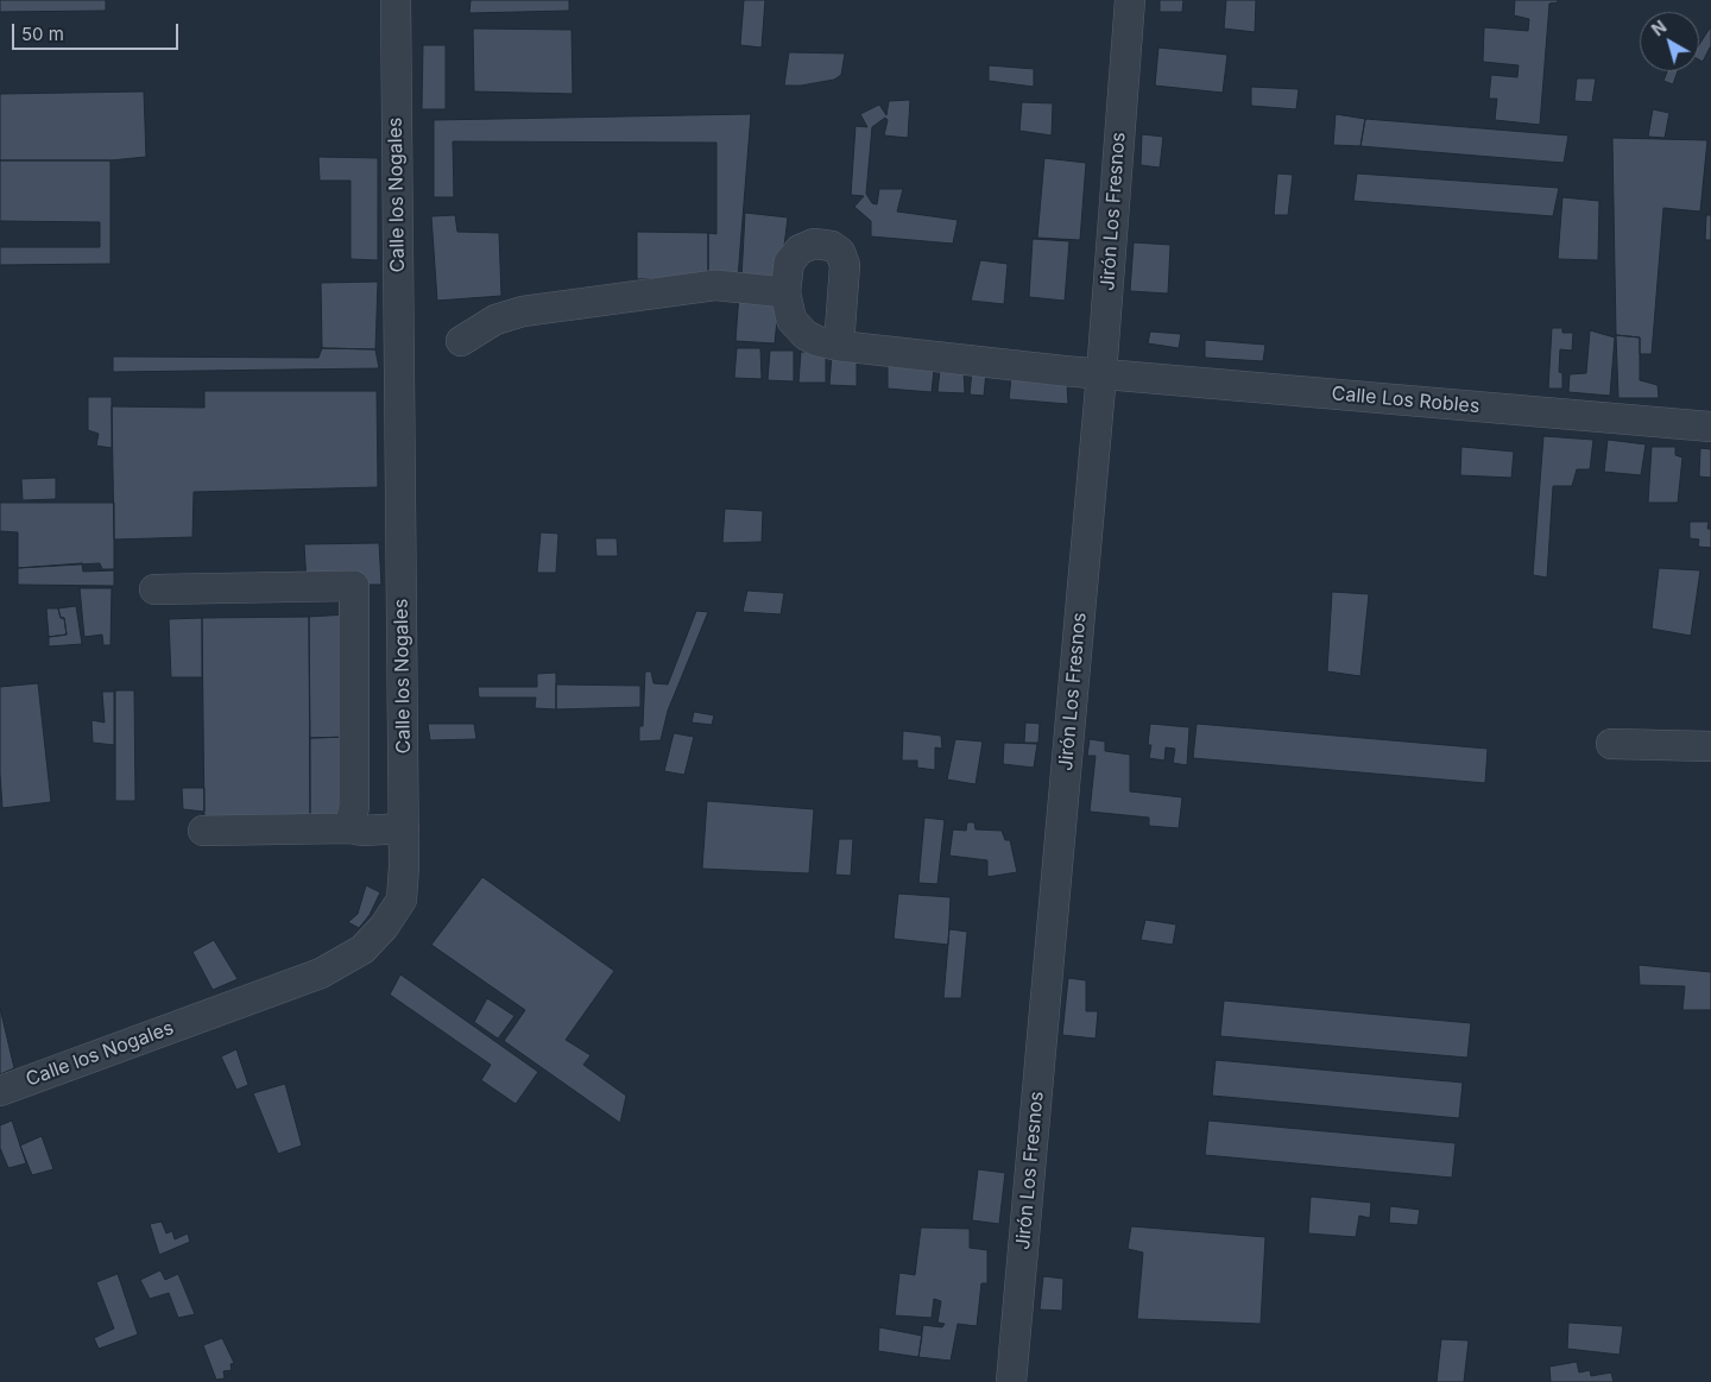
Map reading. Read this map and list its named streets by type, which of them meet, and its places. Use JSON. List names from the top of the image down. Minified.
{"streets":{"street":["Calle los Nogales","Jirón Los Fresnos","Calle Los Robles"]},"crossings":[["Jirón Los Fresnos","Calle Los Robles"]],"scale_bar":"50 m","north":"top left"}
